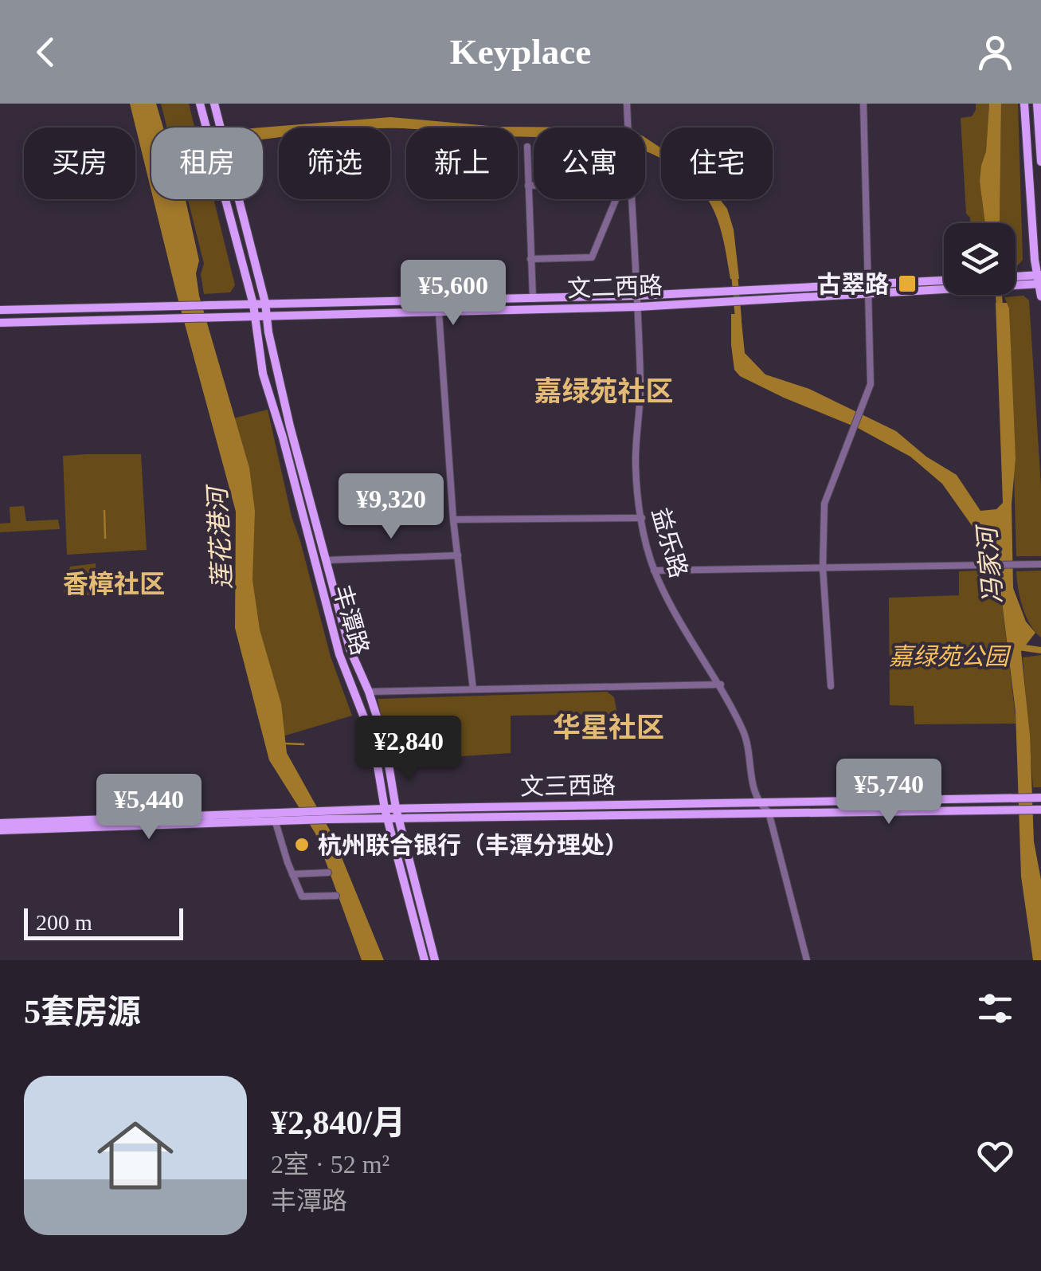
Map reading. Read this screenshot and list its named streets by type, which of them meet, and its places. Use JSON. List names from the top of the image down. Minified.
{"streets":{"main road":["文二西路","丰潭路","文三西路"],"street":["益乐路"]},"crossings":[["文二西路","益乐路"],["文二西路","丰潭路"],["益乐路","文三西路"],["丰潭路","文三西路"]],"districts":["嘉绿苑社区","香樟社区","华星社区"],"water":["莲花港河","冯家河"],"parks":["嘉绿苑公园"],"places":{"transit":["古翠路"],"other":["杭州联合银行（丰潭分理处）"]},"scale_bar":"200 m","page":{"header":"Keyplace","chip":["买房","租房","筛选","新上","公寓","住宅"],"price":["¥5,600","¥9,320","¥2,840","¥5,740","¥5,440"],"scale":"200 m","heading":"5套房源","list":[{"name":"¥2,840/月","note":"2室 · 52 m² · 丰潭路"}]}}
